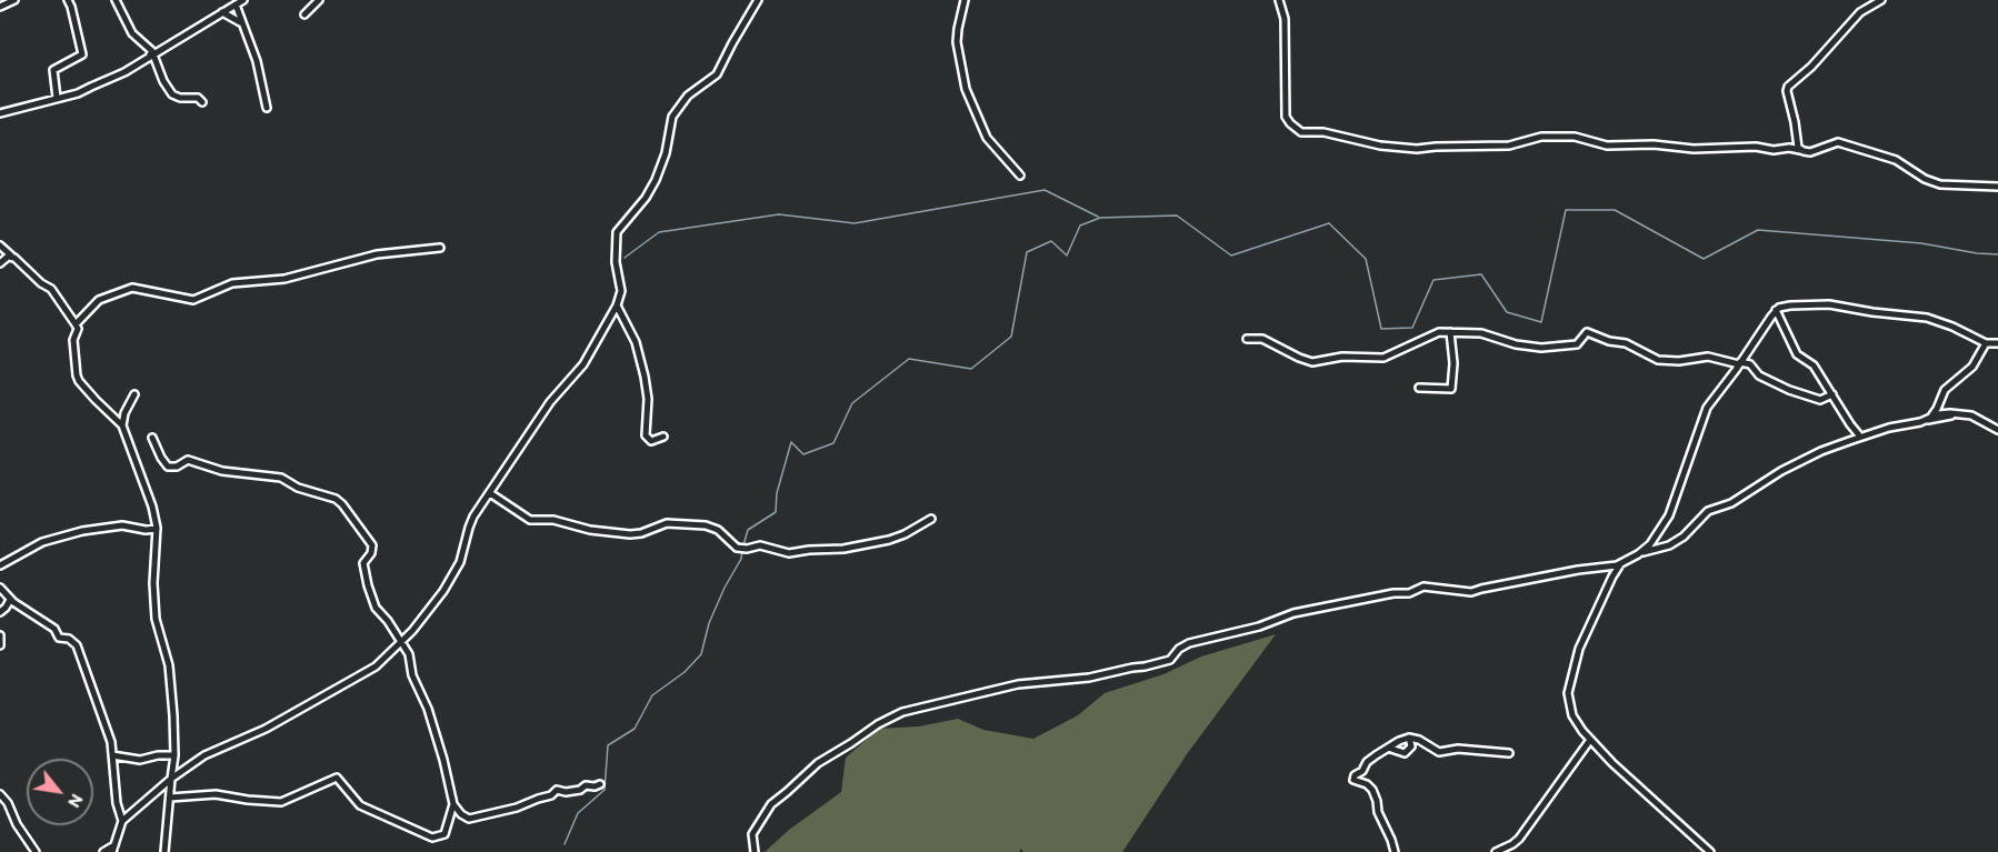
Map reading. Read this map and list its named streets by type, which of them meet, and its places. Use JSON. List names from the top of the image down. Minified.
{"north":"bottom right"}
